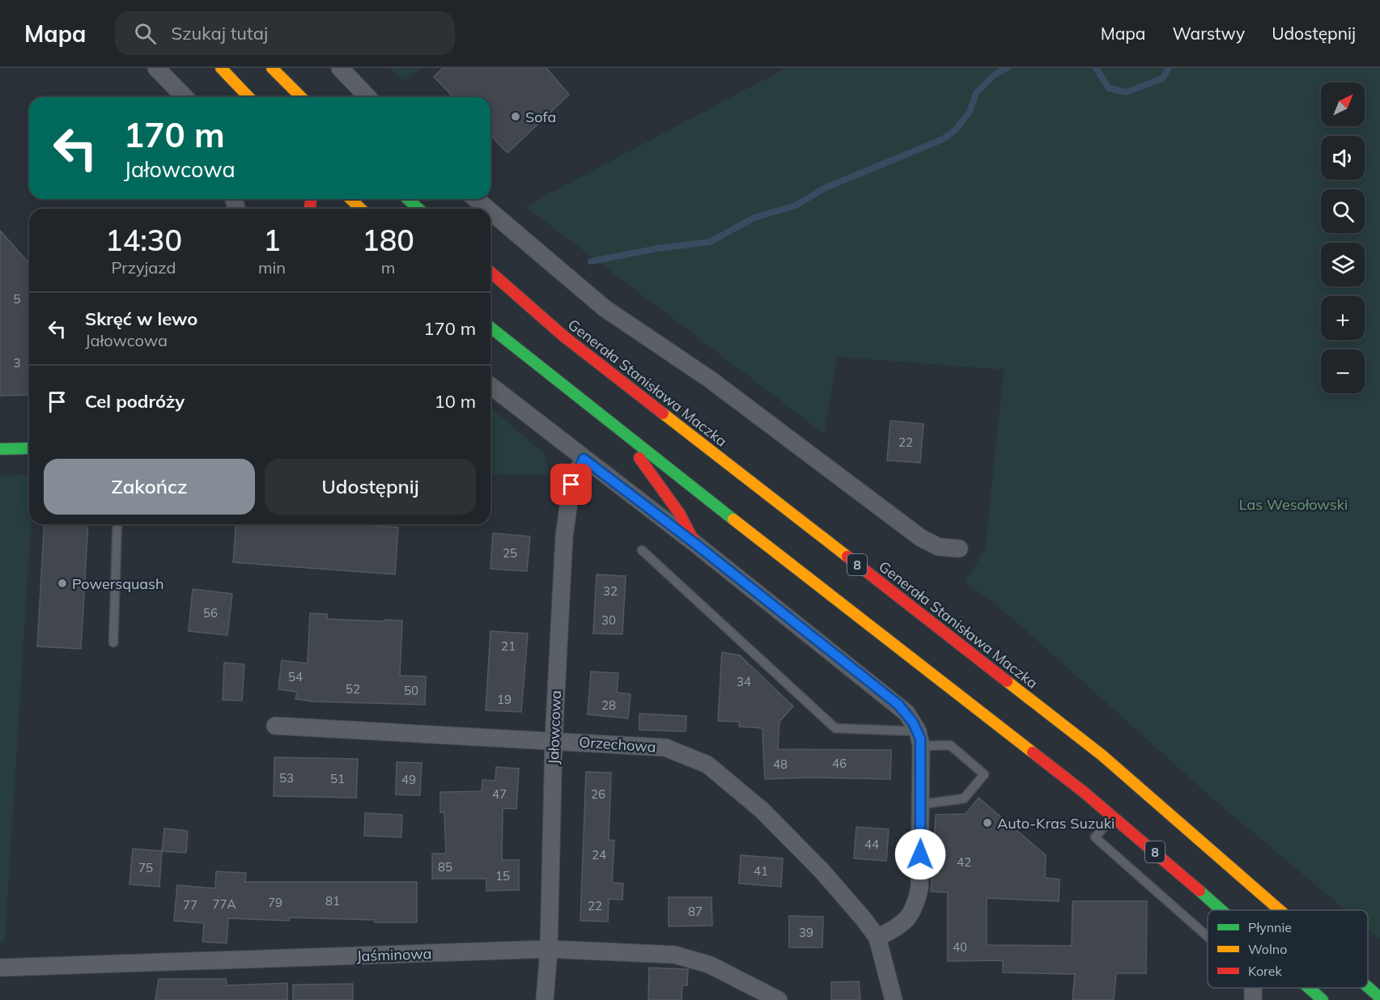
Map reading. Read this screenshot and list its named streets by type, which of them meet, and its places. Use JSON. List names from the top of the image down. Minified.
{"streets":{"main road":["Generała Stanisława Maczka","8"],"street":["Jałowcowa","Orzechowa","Jaśminowa"]},"crossings":[["Jałowcowa","Orzechowa"],["Jałowcowa","Jaśminowa"]],"parks":["Las Wesołowski"],"places":["Sofa","Powersquash","Auto-Kras Suzuki"],"house_numbers":["5","3","22","25","32","56","30","21","54","34","52","50","19","28","46","48","53","51","49","47","26","44","24","42","85","75","41","15","81","79","77A","77","22","87","39","40"],"legend":["Płynnie","Wolno","Korek"],"north":"top right","page":{"header":"Mapa","search":"Szukaj tutaj","nav":["Mapa","Warstwy","Udostępnij"],"map_buttons":["+","−"],"turn":["170 m","Jałowcowa"],"eta":["14:30","Przyjazd","1","min","180","m"],"list":[{"name":"Skręć w lewo","note":"Jałowcowa","value":"170 m"},{"name":"Cel podróży","value":"10 m"}],"buttons":["Zakończ","Udostępnij"]}}
